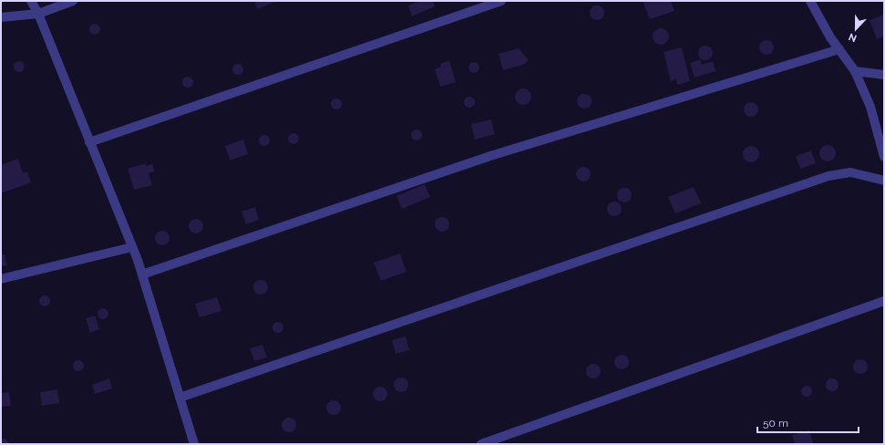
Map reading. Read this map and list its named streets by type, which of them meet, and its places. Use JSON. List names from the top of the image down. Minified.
{"scale_bar":"50 m","north":"bottom"}
